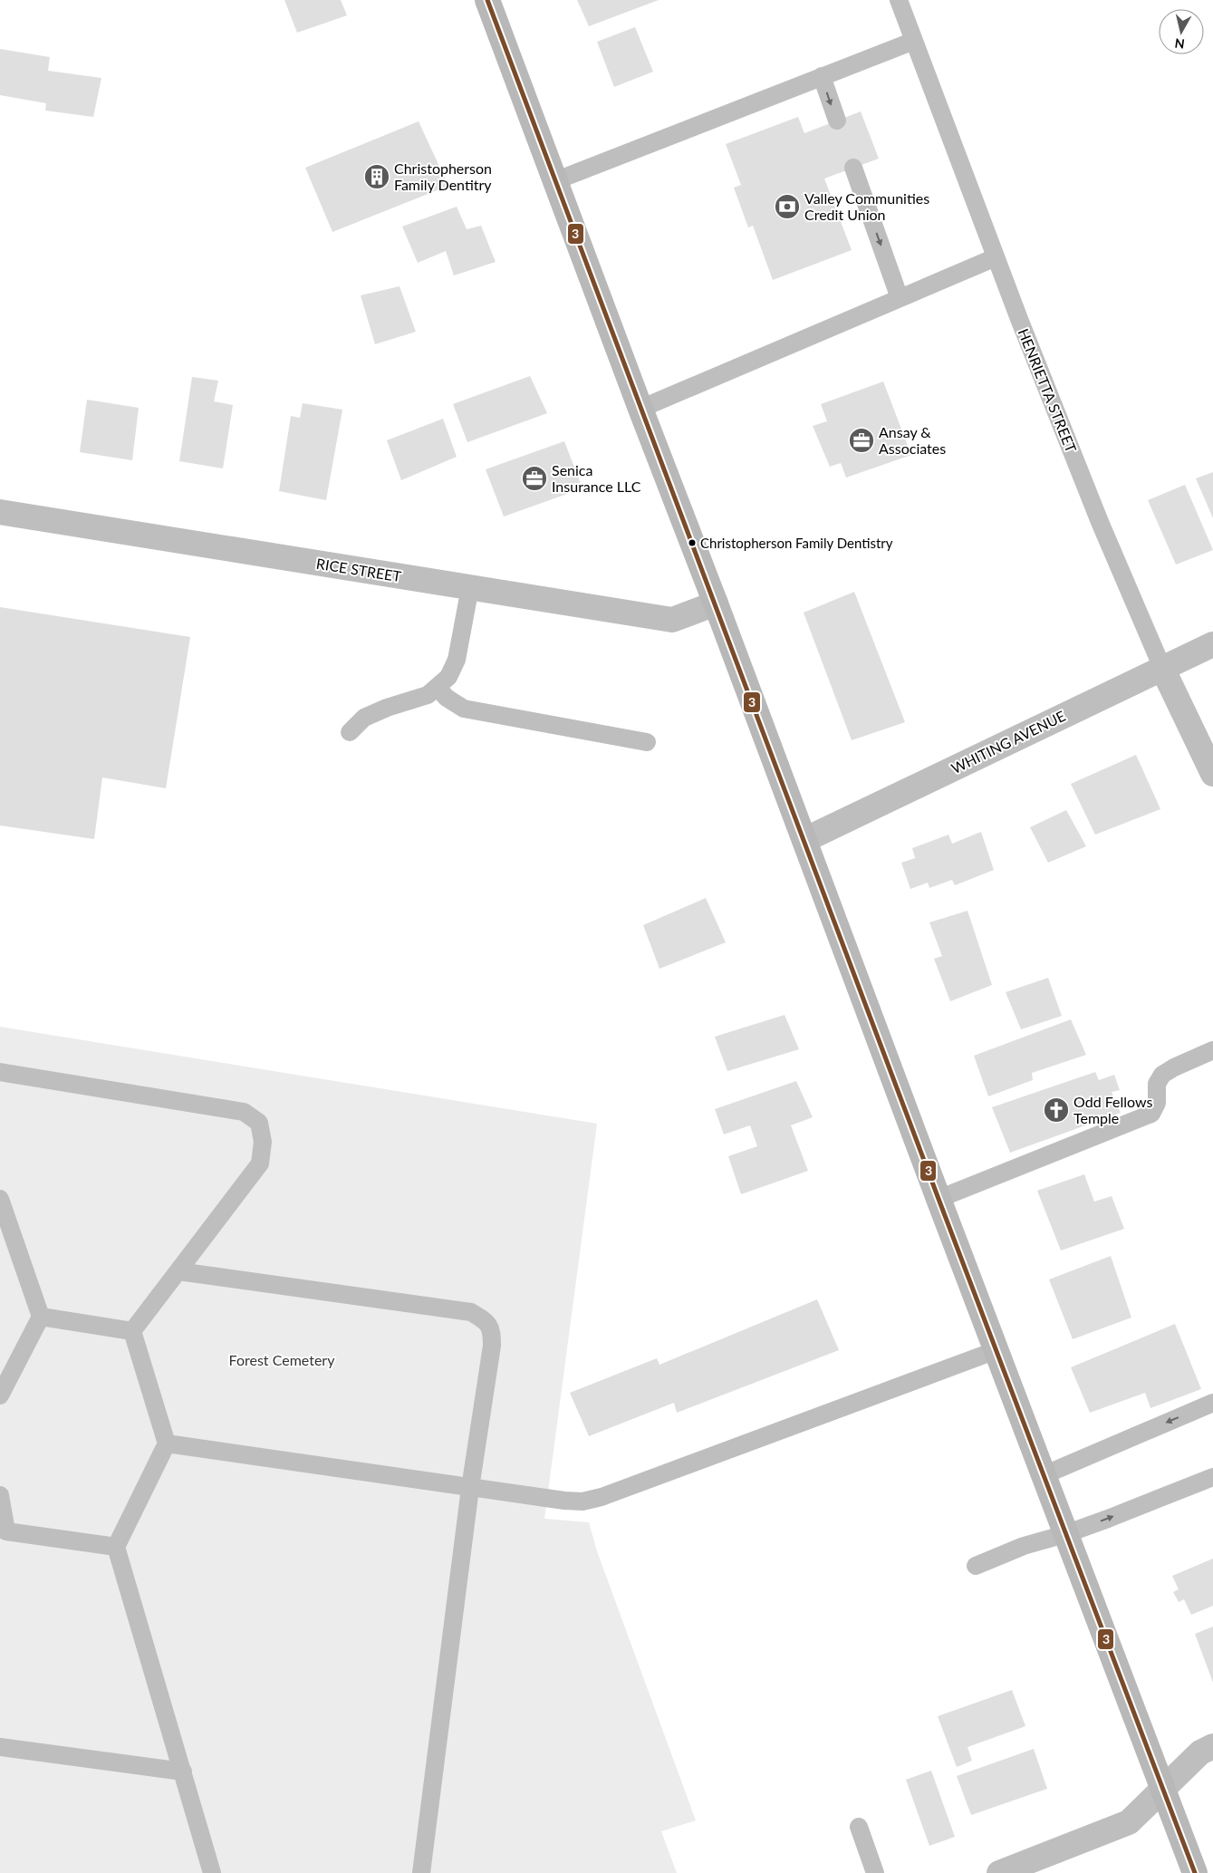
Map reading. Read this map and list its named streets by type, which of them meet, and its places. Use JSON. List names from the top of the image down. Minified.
{"streets":{"street":["HENRIETTA STREET","RICE STREET","WHITING AVENUE"]},"crossings":[["HENRIETTA STREET","WHITING AVENUE"]],"parks":["Forest Cemetery"],"places":{"building":["Christopherson Family Dentitry"],"bank":["Valley Communities Credit Union"],"office":["Ansay & Associates","Senica Insurance LLC"],"other":["Christopherson Family Dentistry"],"church":["Odd Fellows Temple"]},"lines":["transit line 3"],"north":"bottom"}
